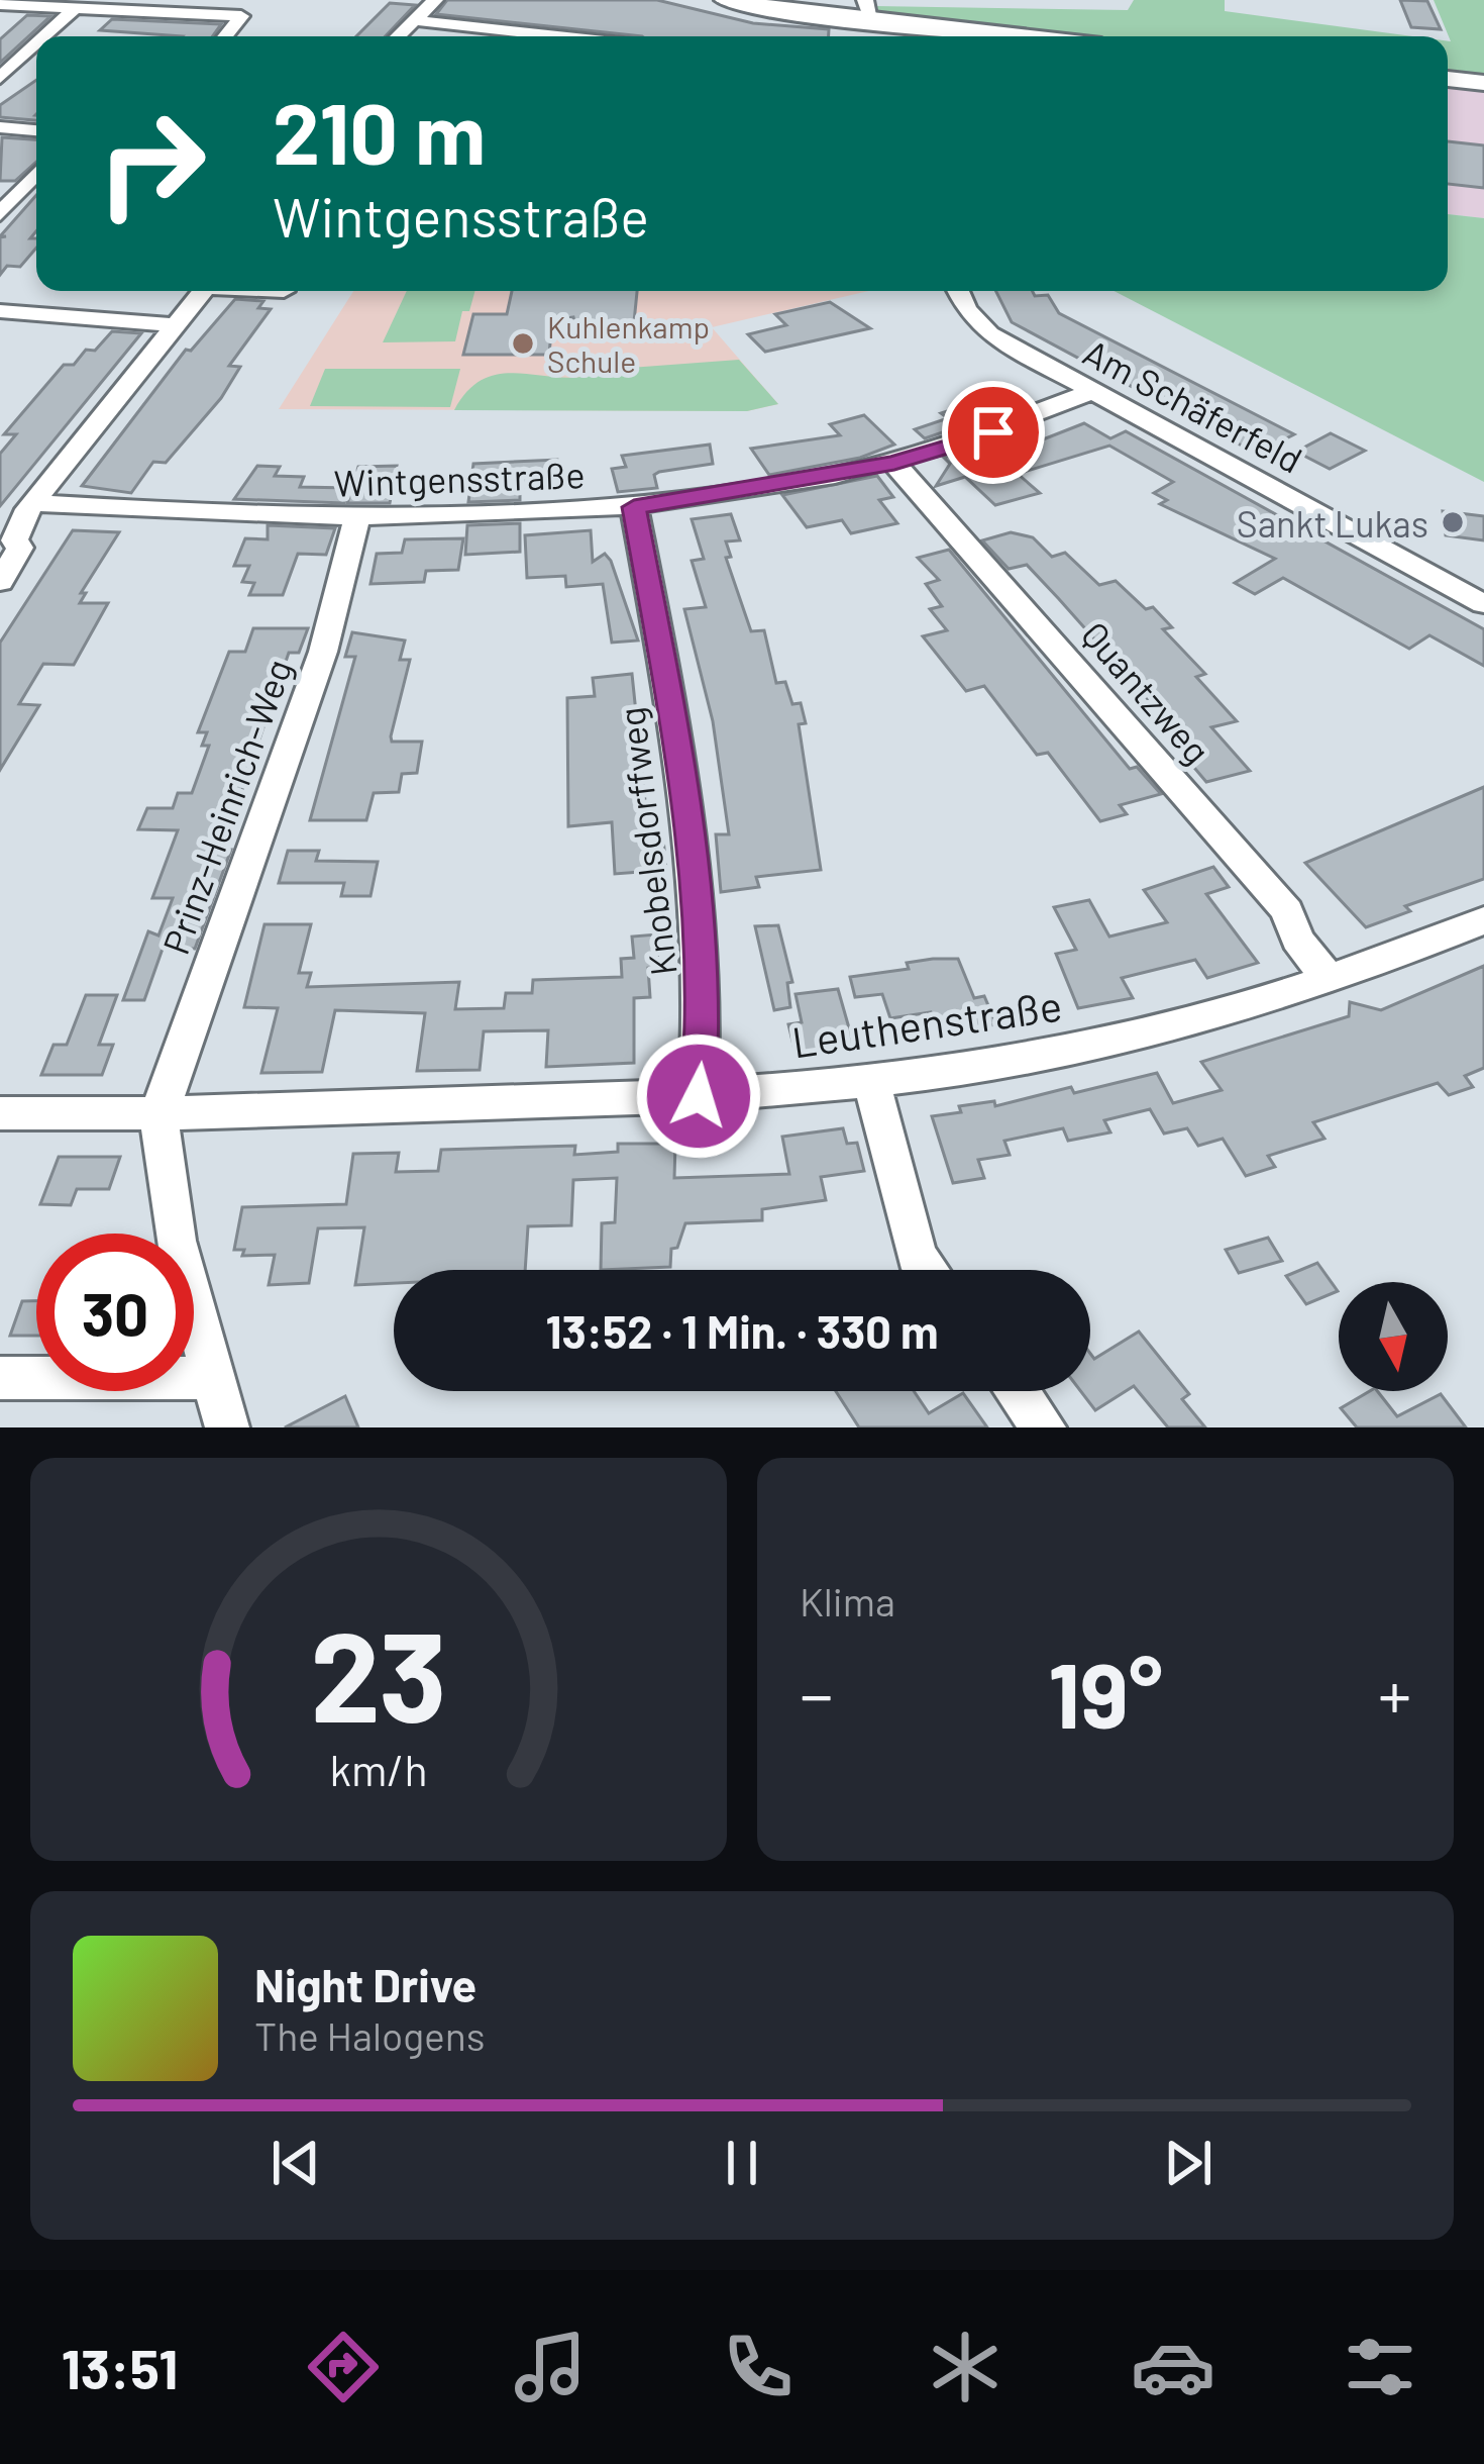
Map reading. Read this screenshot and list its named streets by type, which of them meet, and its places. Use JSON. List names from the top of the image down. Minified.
{"streets":{"street":["Am Schäferfeld","Wintgensstraße","Quantzweg","Prinz-Heinrich-Weg","Knobelsdorffweg","Leuthenstraße"]},"crossings":[["Am Schäferfeld","Wintgensstraße"],["Wintgensstraße","Quantzweg"],["Wintgensstraße","Prinz-Heinrich-Weg"],["Wintgensstraße","Knobelsdorffweg"],["Quantzweg","Leuthenstraße"],["Prinz-Heinrich-Weg","Leuthenstraße"],["Knobelsdorffweg","Leuthenstraße"]],"places":["Kuhlenkamp Schule","Sankt Lukas"],"north":"bottom","page":{"turn":["210 m","Wintgensstraße"],"limit":"30","trip":"13:52 · 1 Min. · 330 m","tile":"Klima","heat":["−","19°","+"],"song":["Night Drive","The Halogens"],"tabs":"13:51","gauge":["23","km/h"]}}
